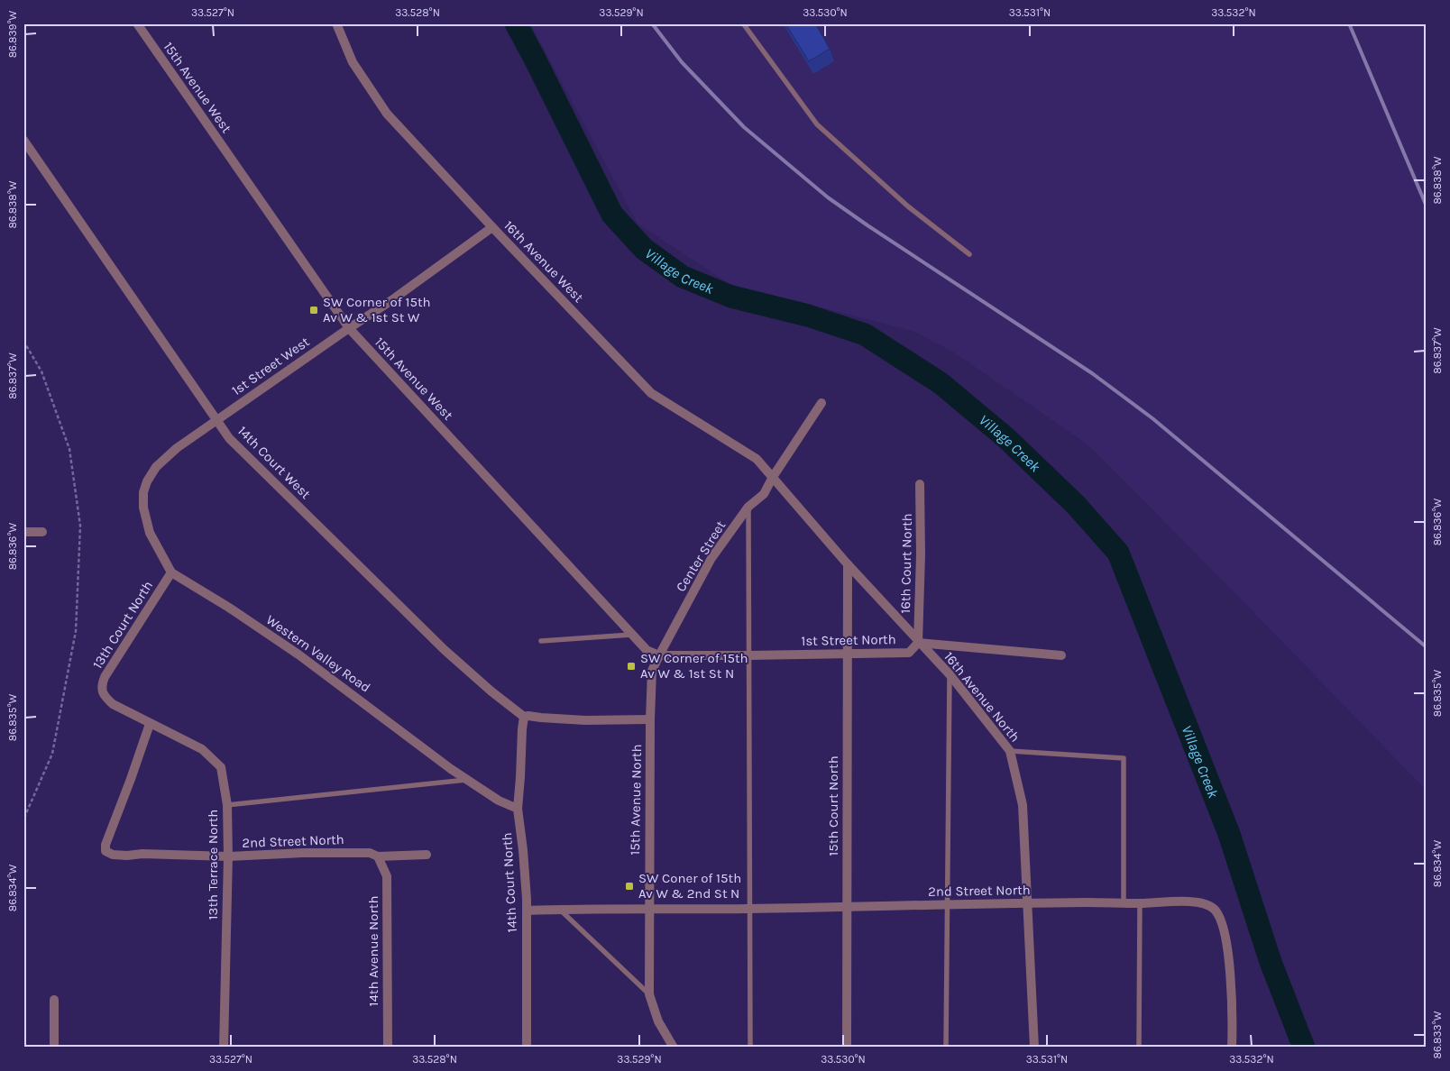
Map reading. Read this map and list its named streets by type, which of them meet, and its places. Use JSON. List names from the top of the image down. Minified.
{"streets":{"street":["15th Avenue West","16th Avenue West","1st Street West","14th Court West","Center Street","16th Court North","13th Court North","1st Street North","Western Valley Road","16th Avenue North","15th Avenue North","15th Court North","2nd Street North","13th Terrace North","14th Court North","14th Avenue North"]},"crossings":[["15th Avenue West","1st Street West"],["15th Avenue West","Center Street"],["15th Avenue West","1st Street North"],["15th Avenue West","15th Avenue North"],["16th Avenue West","1st Street West"],["16th Avenue West","Center Street"],["16th Avenue West","16th Avenue North"],["1st Street West","14th Court West"],["1st Street West","13th Court North"],["1st Street West","Western Valley Road"],["14th Court West","14th Court North"],["Center Street","1st Street North"],["Center Street","16th Avenue North"],["Center Street","15th Avenue North"],["16th Court North","1st Street North"],["16th Court North","16th Avenue North"],["13th Court North","Western Valley Road"],["13th Court North","2nd Street North"],["13th Court North","13th Terrace North"],["1st Street North","16th Avenue North"],["1st Street North","15th Avenue North"],["1st Street North","15th Court North"],["Western Valley Road","14th Court North"],["16th Avenue North","15th Court North"],["16th Avenue North","2nd Street North"],["15th Avenue North","2nd Street North"],["15th Court North","2nd Street North"],["2nd Street North","13th Terrace North"],["2nd Street North","14th Court North"],["2nd Street North","14th Avenue North"]],"water":["Village Creek"],"places":{"transit":["SW Corner of 15th Av W & 1st St W","SW Corner of 15th Av W & 1st St N","SW Coner of 15th Av W & 2nd St N"]},"coordinates":["33.527°N","33.528°N","33.529°N","33.530°N","33.531°N","33.532°N","86.839°W","86.838°W","86.837°W","86.836°W","86.835°W","86.834°W","86.833°W"]}
